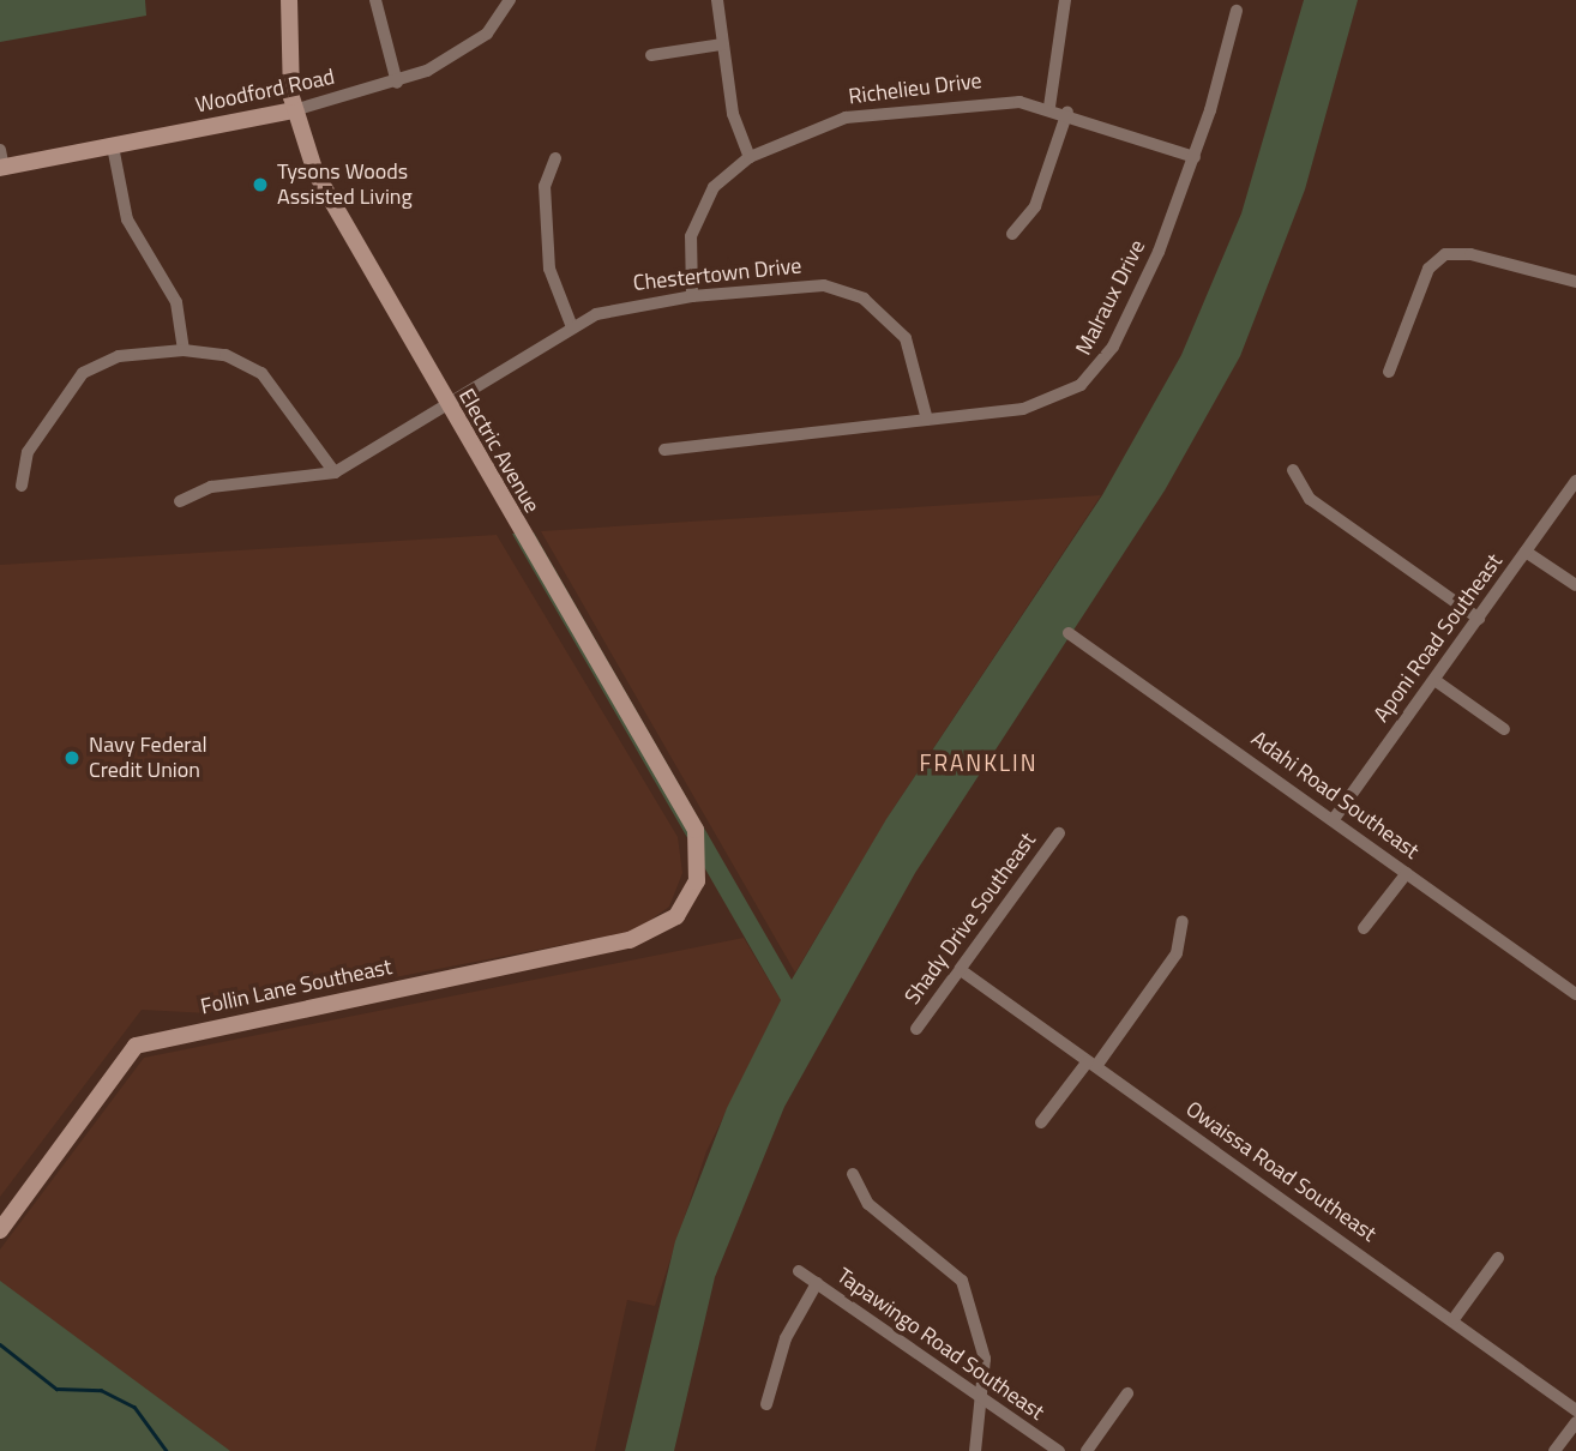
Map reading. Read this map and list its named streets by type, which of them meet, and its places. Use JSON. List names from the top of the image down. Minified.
{"streets":{"street":["Richelieu Drive","Woodford Road","Chestertown Drive","Malraux Drive","Electric Avenue","Aponi Road Southeast","Adahi Road Southeast","Shady Drive Southeast","Follin Lane Southeast","Owaissa Road Southeast","Tapawingo Road Southeast"]},"crossings":[["Richelieu Drive","Chestertown Drive"],["Richelieu Drive","Malraux Drive"],["Woodford Road","Electric Avenue"],["Chestertown Drive","Malraux Drive"],["Chestertown Drive","Electric Avenue"],["Electric Avenue","Follin Lane Southeast"],["Aponi Road Southeast","Adahi Road Southeast"],["Shady Drive Southeast","Owaissa Road Southeast"]],"districts":["FRANKLIN"],"places":["Tysons Woods Assisted Living","Navy Federal Credit Union"]}
